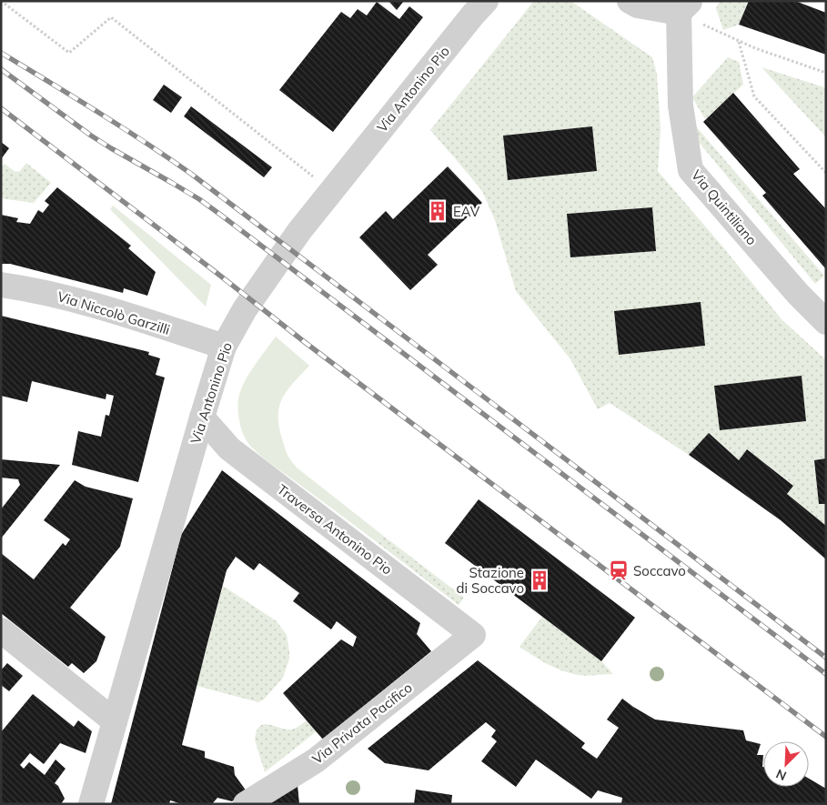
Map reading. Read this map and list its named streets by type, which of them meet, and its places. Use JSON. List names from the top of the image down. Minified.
{"streets":{"street":["Via Antonino Pio","Via Quintiliano","Via Niccolò Garzilli","Traversa Antonino Pio","Via Privata Pacifico"]},"crossings":[["Via Antonino Pio","Via Niccolò Garzilli"],["Via Antonino Pio","Traversa Antonino Pio"],["Traversa Antonino Pio","Via Privata Pacifico"]],"places":{"building":["EAV","Stazione di Soccavo"],"station":["Soccavo"]},"north":"bottom left"}
